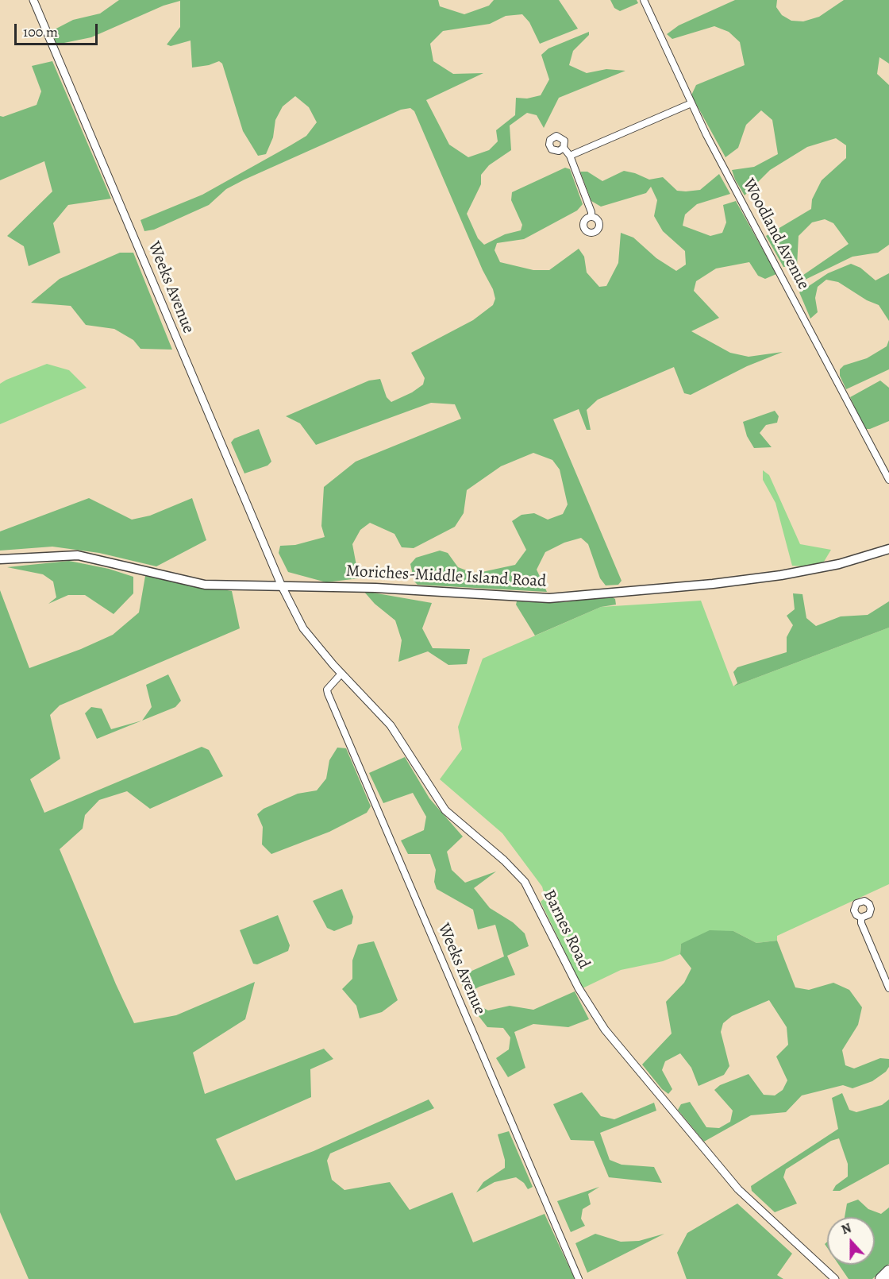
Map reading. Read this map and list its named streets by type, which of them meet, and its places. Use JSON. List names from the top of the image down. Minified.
{"streets":{"main road":["Moriches-Middle Island Road"],"street":["Woodland Avenue","Weeks Avenue","Barnes Road"]},"crossings":[["Weeks Avenue","Moriches-Middle Island Road"],["Weeks Avenue","Barnes Road"],["Moriches-Middle Island Road","Barnes Road"]],"scale_bar":"100 m","north":"top"}
